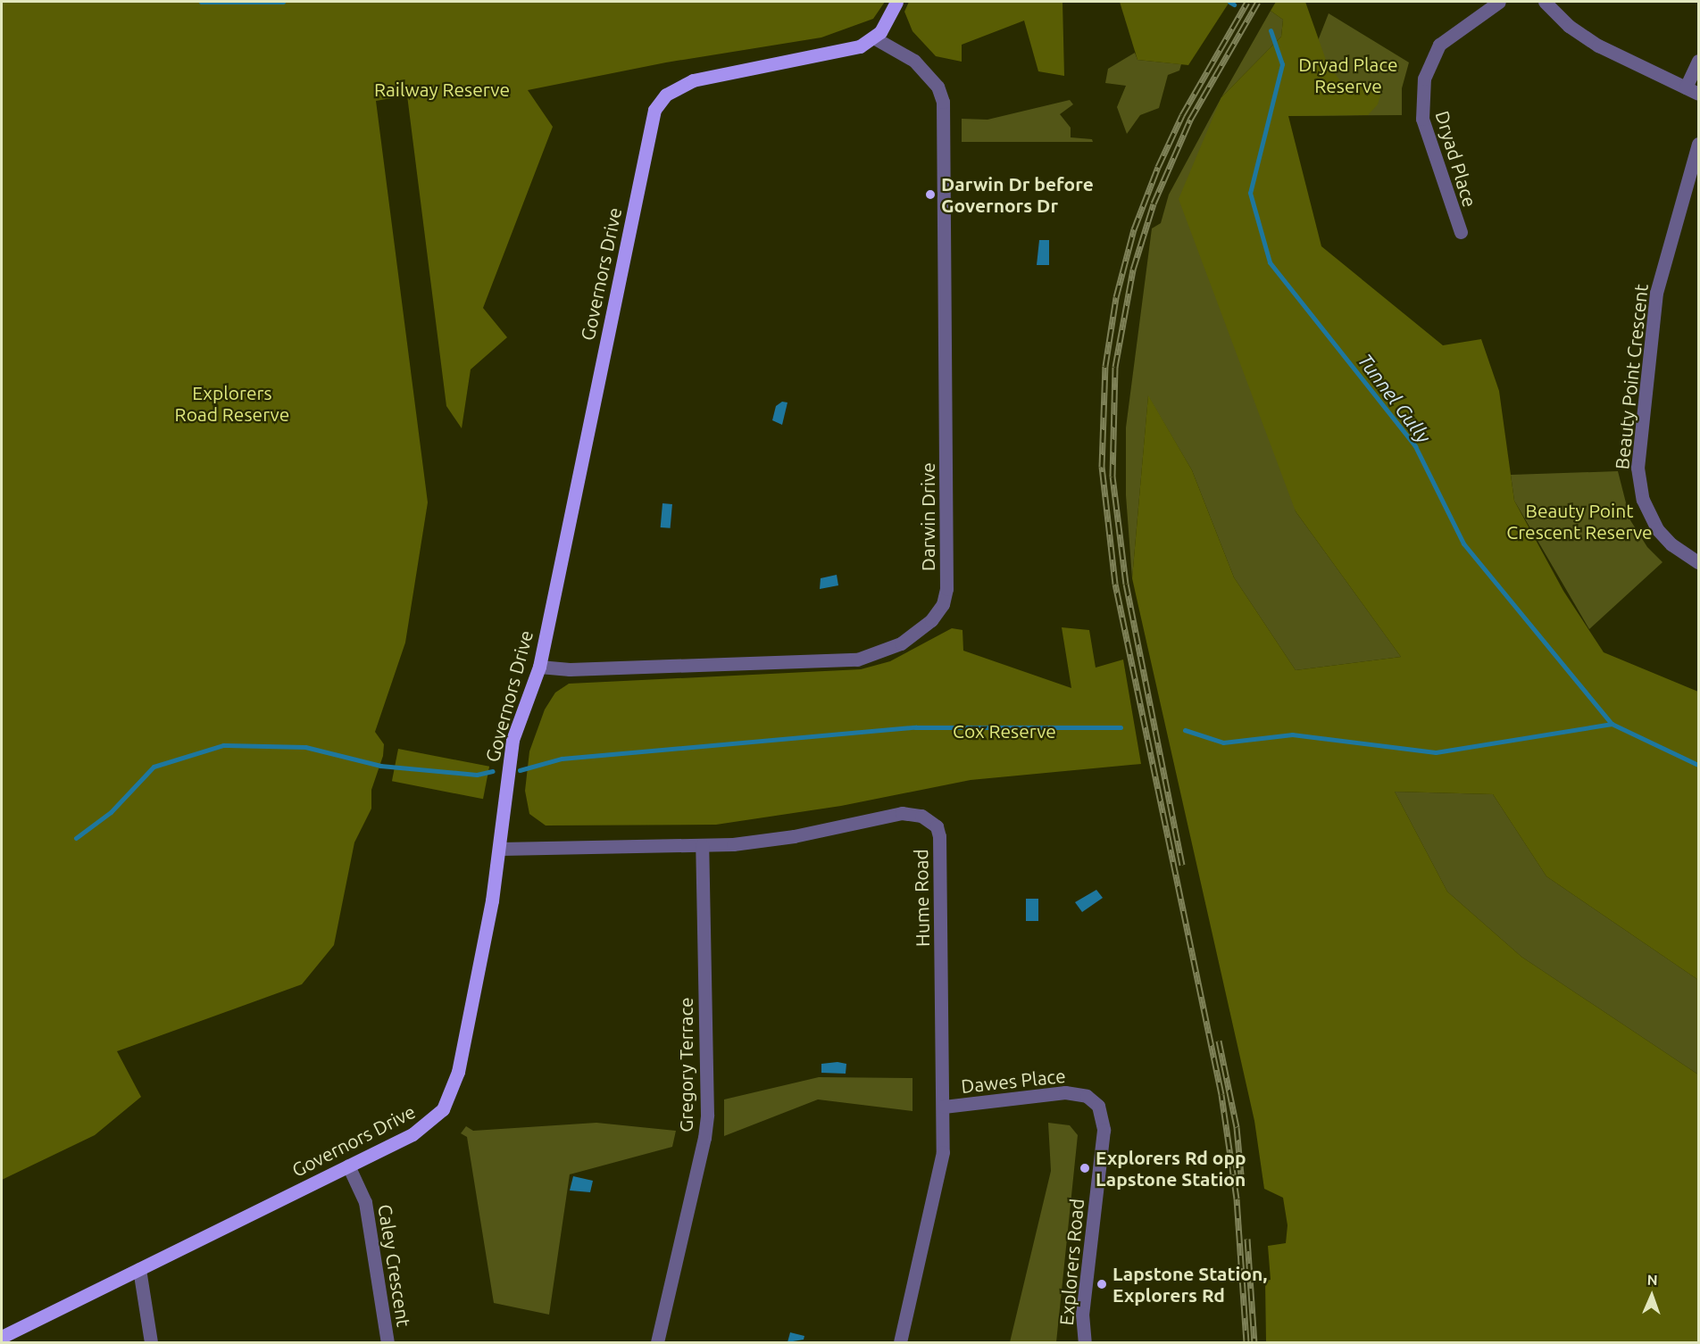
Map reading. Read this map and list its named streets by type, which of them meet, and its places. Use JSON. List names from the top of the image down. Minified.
{"streets":{"main road":["Governors Drive"],"street":["Dryad Place","Beauty Point Crescent","Darwin Drive","Hume Road","Gregory Terrace","Dawes Place","Explorers Road","Caley Crescent"]},"crossings":[["Governors Drive","Darwin Drive"],["Governors Drive","Hume Road"],["Governors Drive","Caley Crescent"],["Hume Road","Gregory Terrace"],["Hume Road","Dawes Place"],["Dawes Place","Explorers Road"]],"water":["Tunnel Gully"],"parks":["Dryad Place Reserve","Railway Reserve","Explorers Road Reserve","Beauty Point Crescent Reserve","Cox Reserve"],"places":["Darwin Dr before Governors Dr","Explorers Rd opp Lapstone Station","Lapstone Station, Explorers Rd"],"north":"top"}
